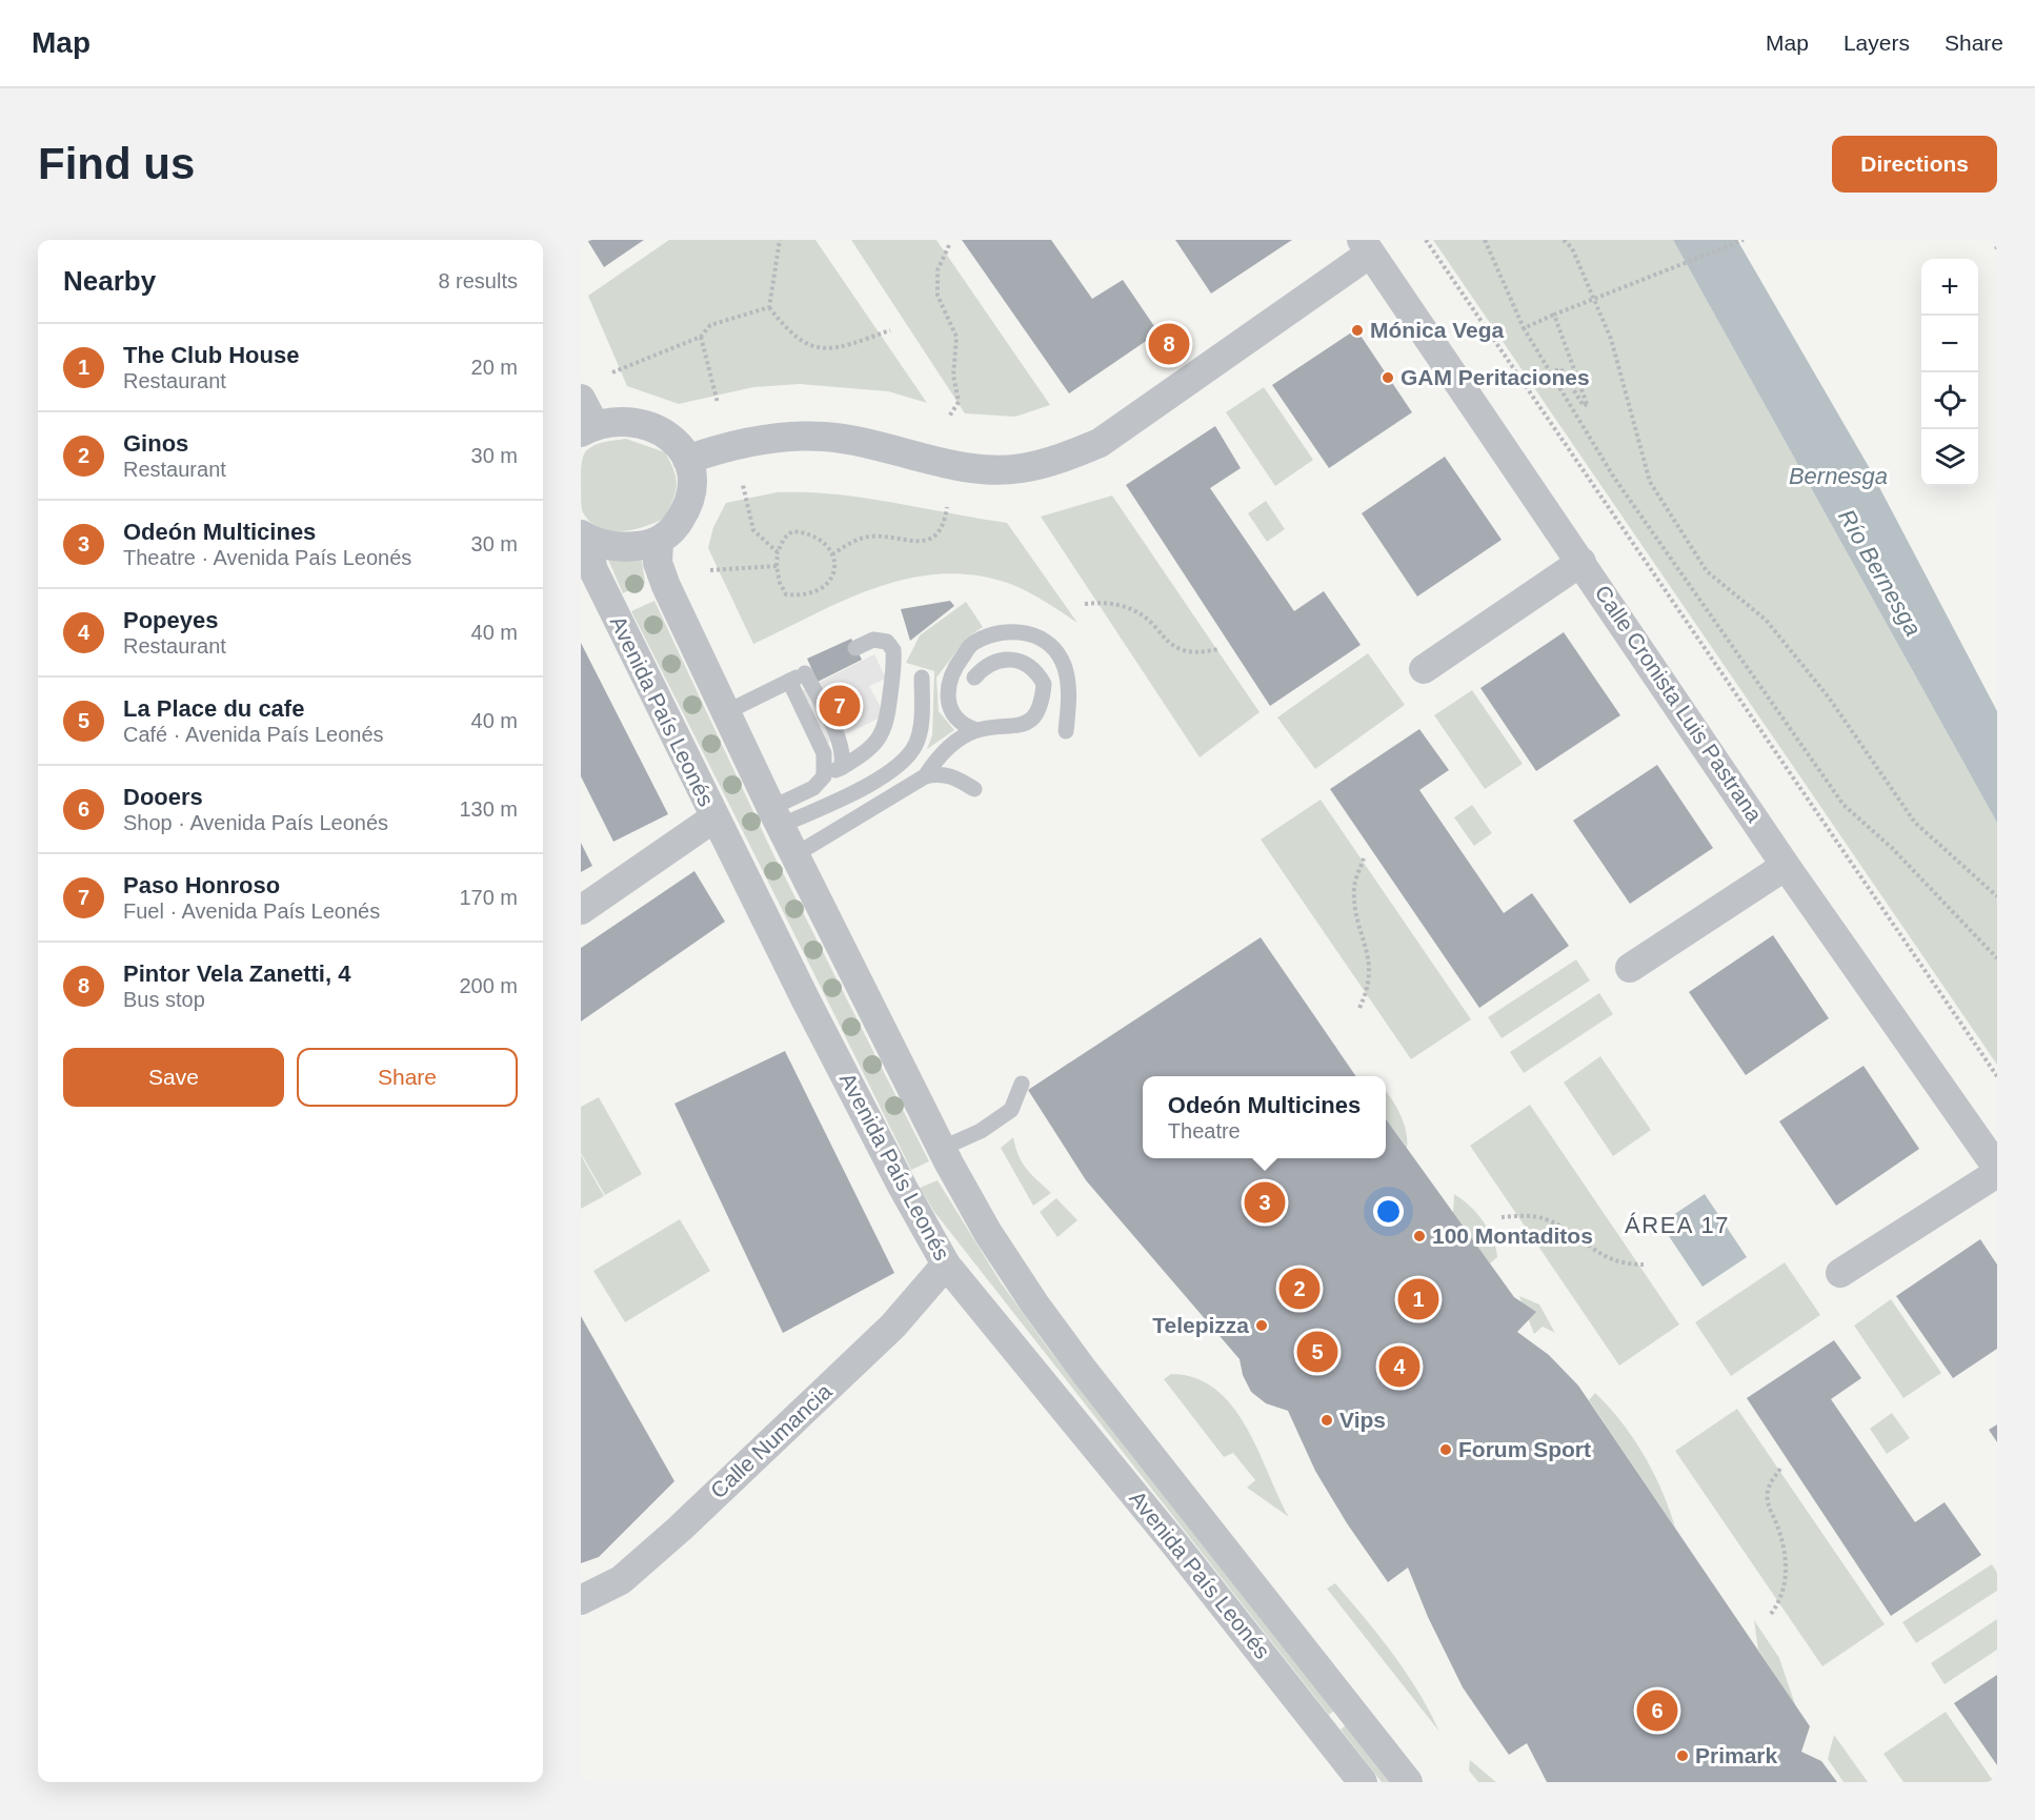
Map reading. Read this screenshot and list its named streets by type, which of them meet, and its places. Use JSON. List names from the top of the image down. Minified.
{"streets":{"street":["Calle Cronista Luis Pastrana","Avenida País Leonés","Calle Numancia"]},"crossings":[["Avenida País Leonés","Calle Numancia"]],"districts":["ÁREA 17"],"water":["Bernesga","Río Bernesga"],"places":["Mónica Vega","GAM Peritaciones","100 Montaditos","Telepizza","Vips","Forum Sport","Primark"],"page":{"header":"Map","nav":["Map","Layers","Share"],"buttons":["Directions",["Save","Share"]],"title":"Find us","heading":["Nearby","8 results"],"map_buttons":["+","−"],"pins":["8","7","3","2","1","5","4","6"],"list":[{"mark":"1","name":"The Club House","note":"Restaurant","value":"20 m"},{"mark":"2","name":"Ginos","note":"Restaurant","value":"30 m"},{"mark":"3","name":"Odeón Multicines","note":"Theatre · Avenida País Leonés","value":"30 m"},{"mark":"4","name":"Popeyes","note":"Restaurant","value":"40 m"},{"mark":"5","name":"La Place du cafe","note":"Café · Avenida País Leonés","value":"40 m"},{"mark":"6","name":"Dooers","note":"Shop · Avenida País Leonés","value":"130 m"},{"mark":"7","name":"Paso Honroso","note":"Fuel · Avenida País Leonés","value":"170 m"},{"mark":"8","name":"Pintor Vela Zanetti, 4","note":"Bus stop","value":"200 m"}],"popup":["Odeón Multicines","Theatre"]}}
